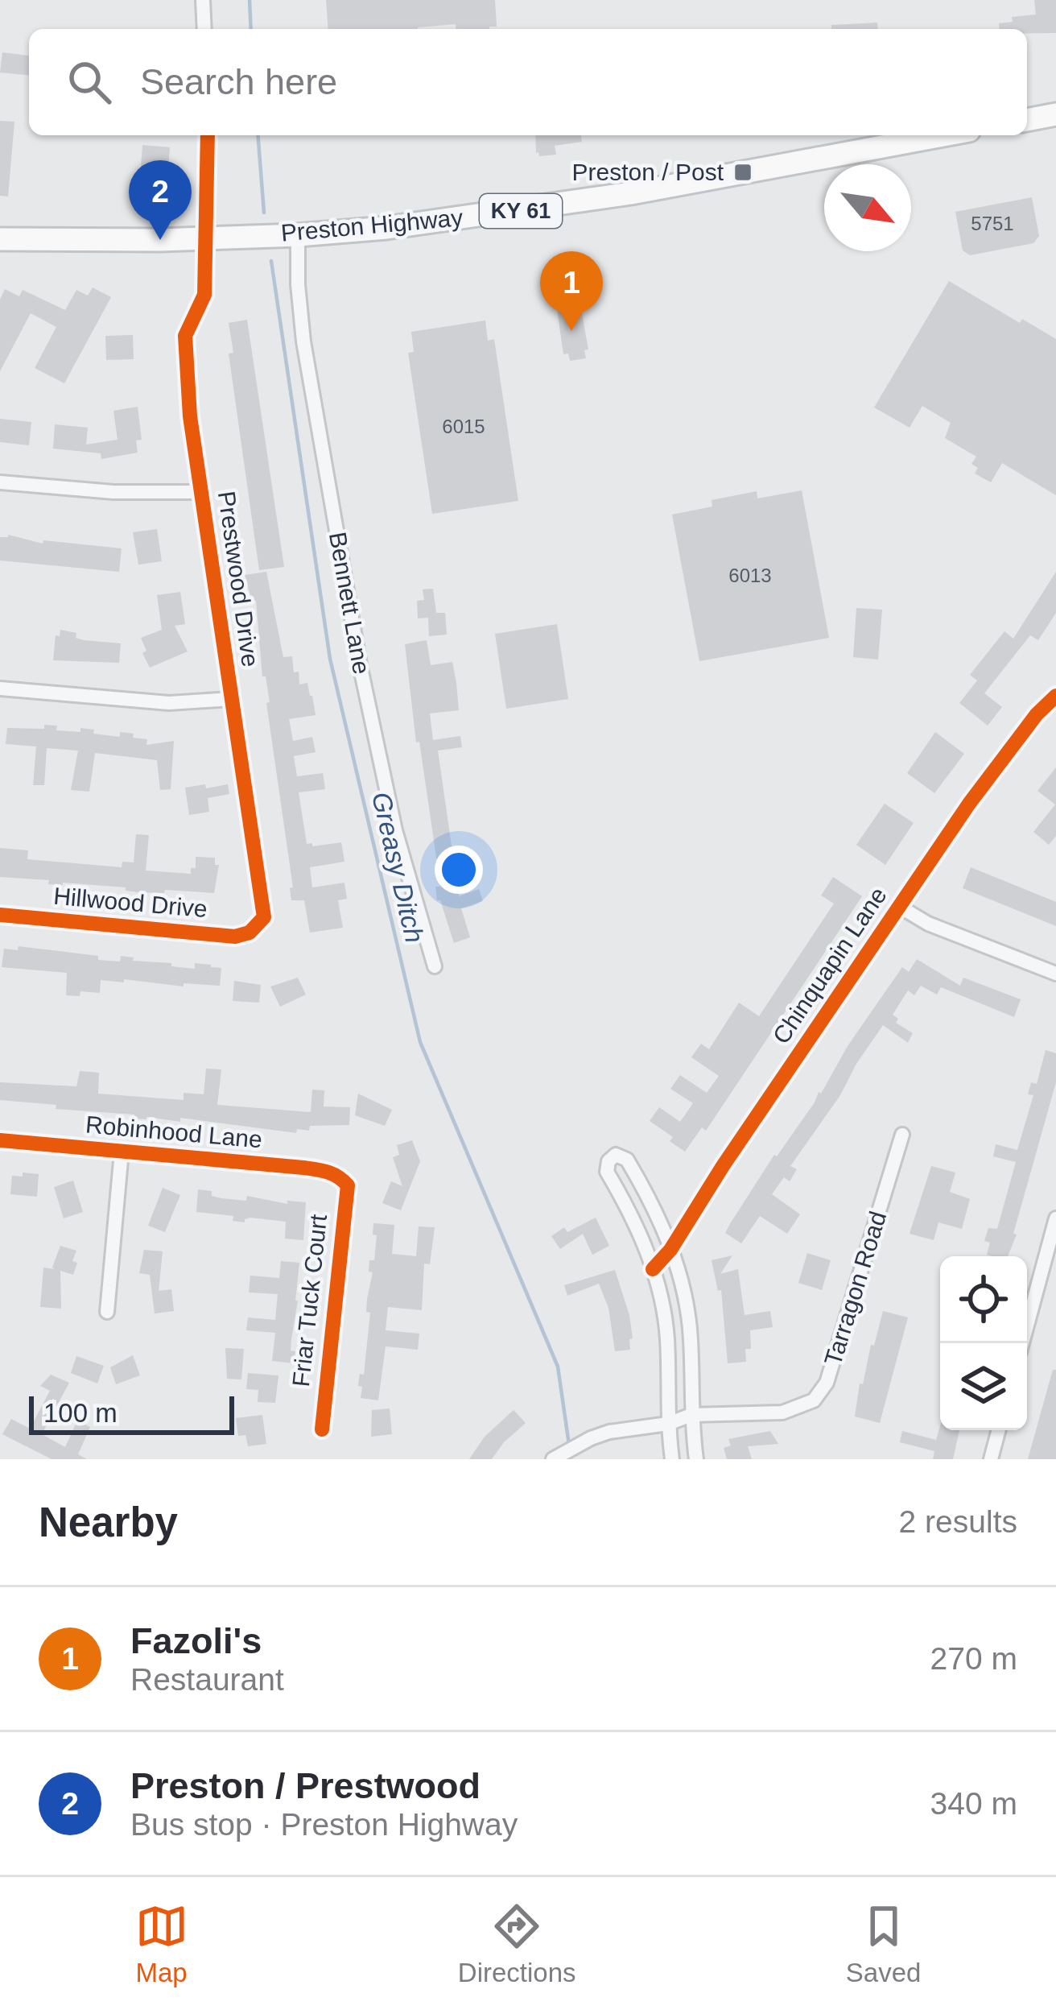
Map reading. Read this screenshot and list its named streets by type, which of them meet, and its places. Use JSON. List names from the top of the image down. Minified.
{"streets":{"main road":["KY 61","Preston Highway"],"street":["Prestwood Drive","Bennett Lane","Hillwood Drive","Chinquapin Lane","Robinhood Lane","Tarragon Road","Friar Tuck Court"]},"crossings":[["Preston Highway","Prestwood Drive"],["Preston Highway","Bennett Lane"],["Prestwood Drive","Hillwood Drive"],["Robinhood Lane","Friar Tuck Court"]],"water":["Greasy Ditch"],"places":{"transit":["Preston / Post"]},"house_numbers":["5751","6015","6013"],"scale_bar":"100 m","north":"bottom right","page":{"search":"Search here","pins":["2","1"],"scale":"100 m","heading":["Nearby","2 results"],"list":[{"mark":"1","name":"Fazoli's","note":"Restaurant","value":"270 m"},{"mark":"2","name":"Preston / Prestwood","note":"Bus stop · Preston Highway","value":"340 m"}],"nav":["Map","Directions","Saved"]}}
